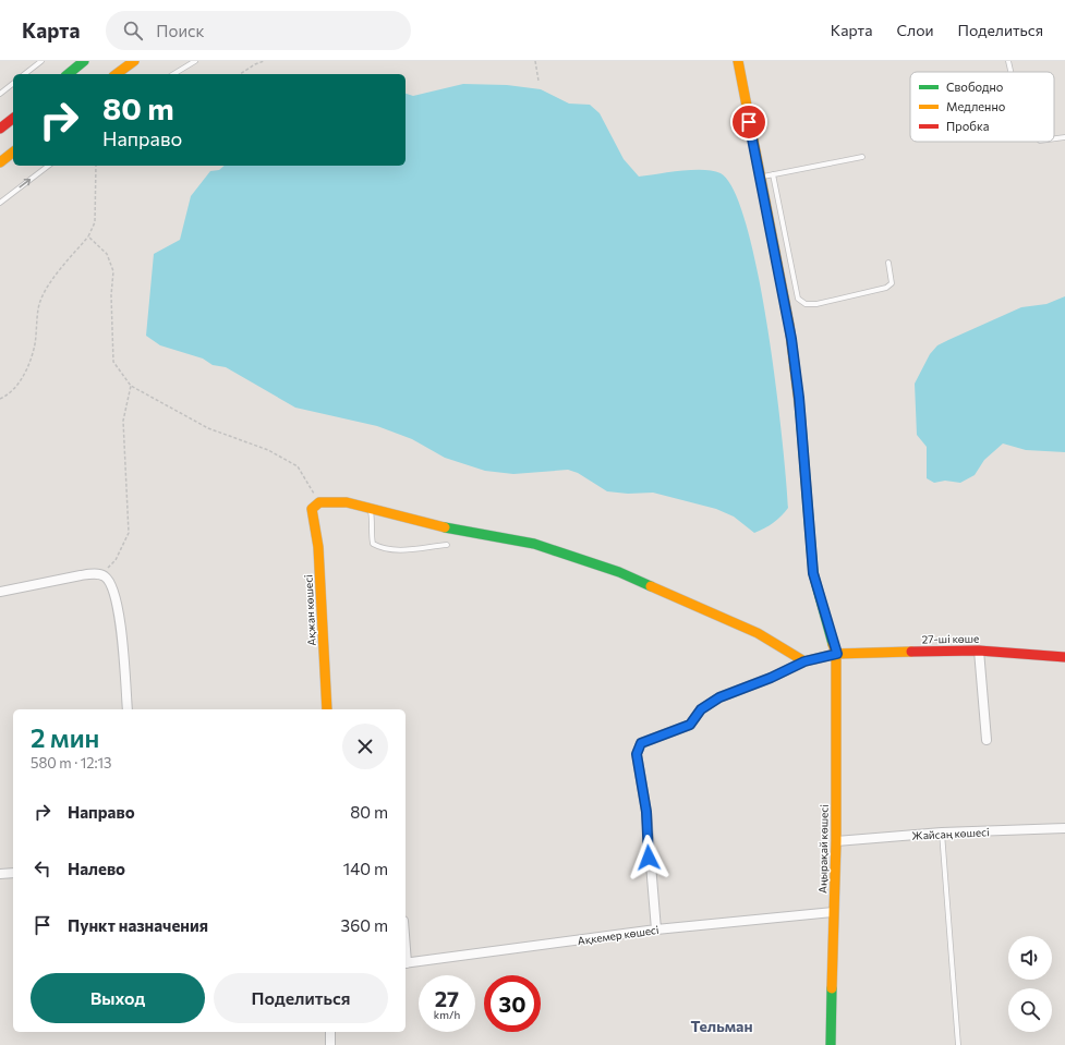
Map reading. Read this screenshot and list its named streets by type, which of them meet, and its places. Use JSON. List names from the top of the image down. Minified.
{"streets":{"street":["Ақжан көшесі","27-ші көше","Жайсаң көшесі","Аңырақай көшесі","Ақкемер көшесі"]},"crossings":[["27-ші көше","Аңырақай көшесі"],["Жайсаң көшесі","Аңырақай көшесі"],["Аңырақай көшесі","Ақкемер көшесі"]],"districts":["Тельман"],"legend":["Свободно","Медленно","Пробка"],"page":{"header":"Карта","search":"Поиск","nav":["Карта","Слои","Поделиться"],"turn":["80 m","Направо"],"heading":["2 мин","580 m · 12:13"],"list":[{"name":"Направо","value":"80 m"},{"name":"Налево","value":"140 m"},{"name":"Пункт назначения","value":"360 m"}],"buttons":["Выход","Поделиться"],"speed":"27 km/h","limit":"30"}}
